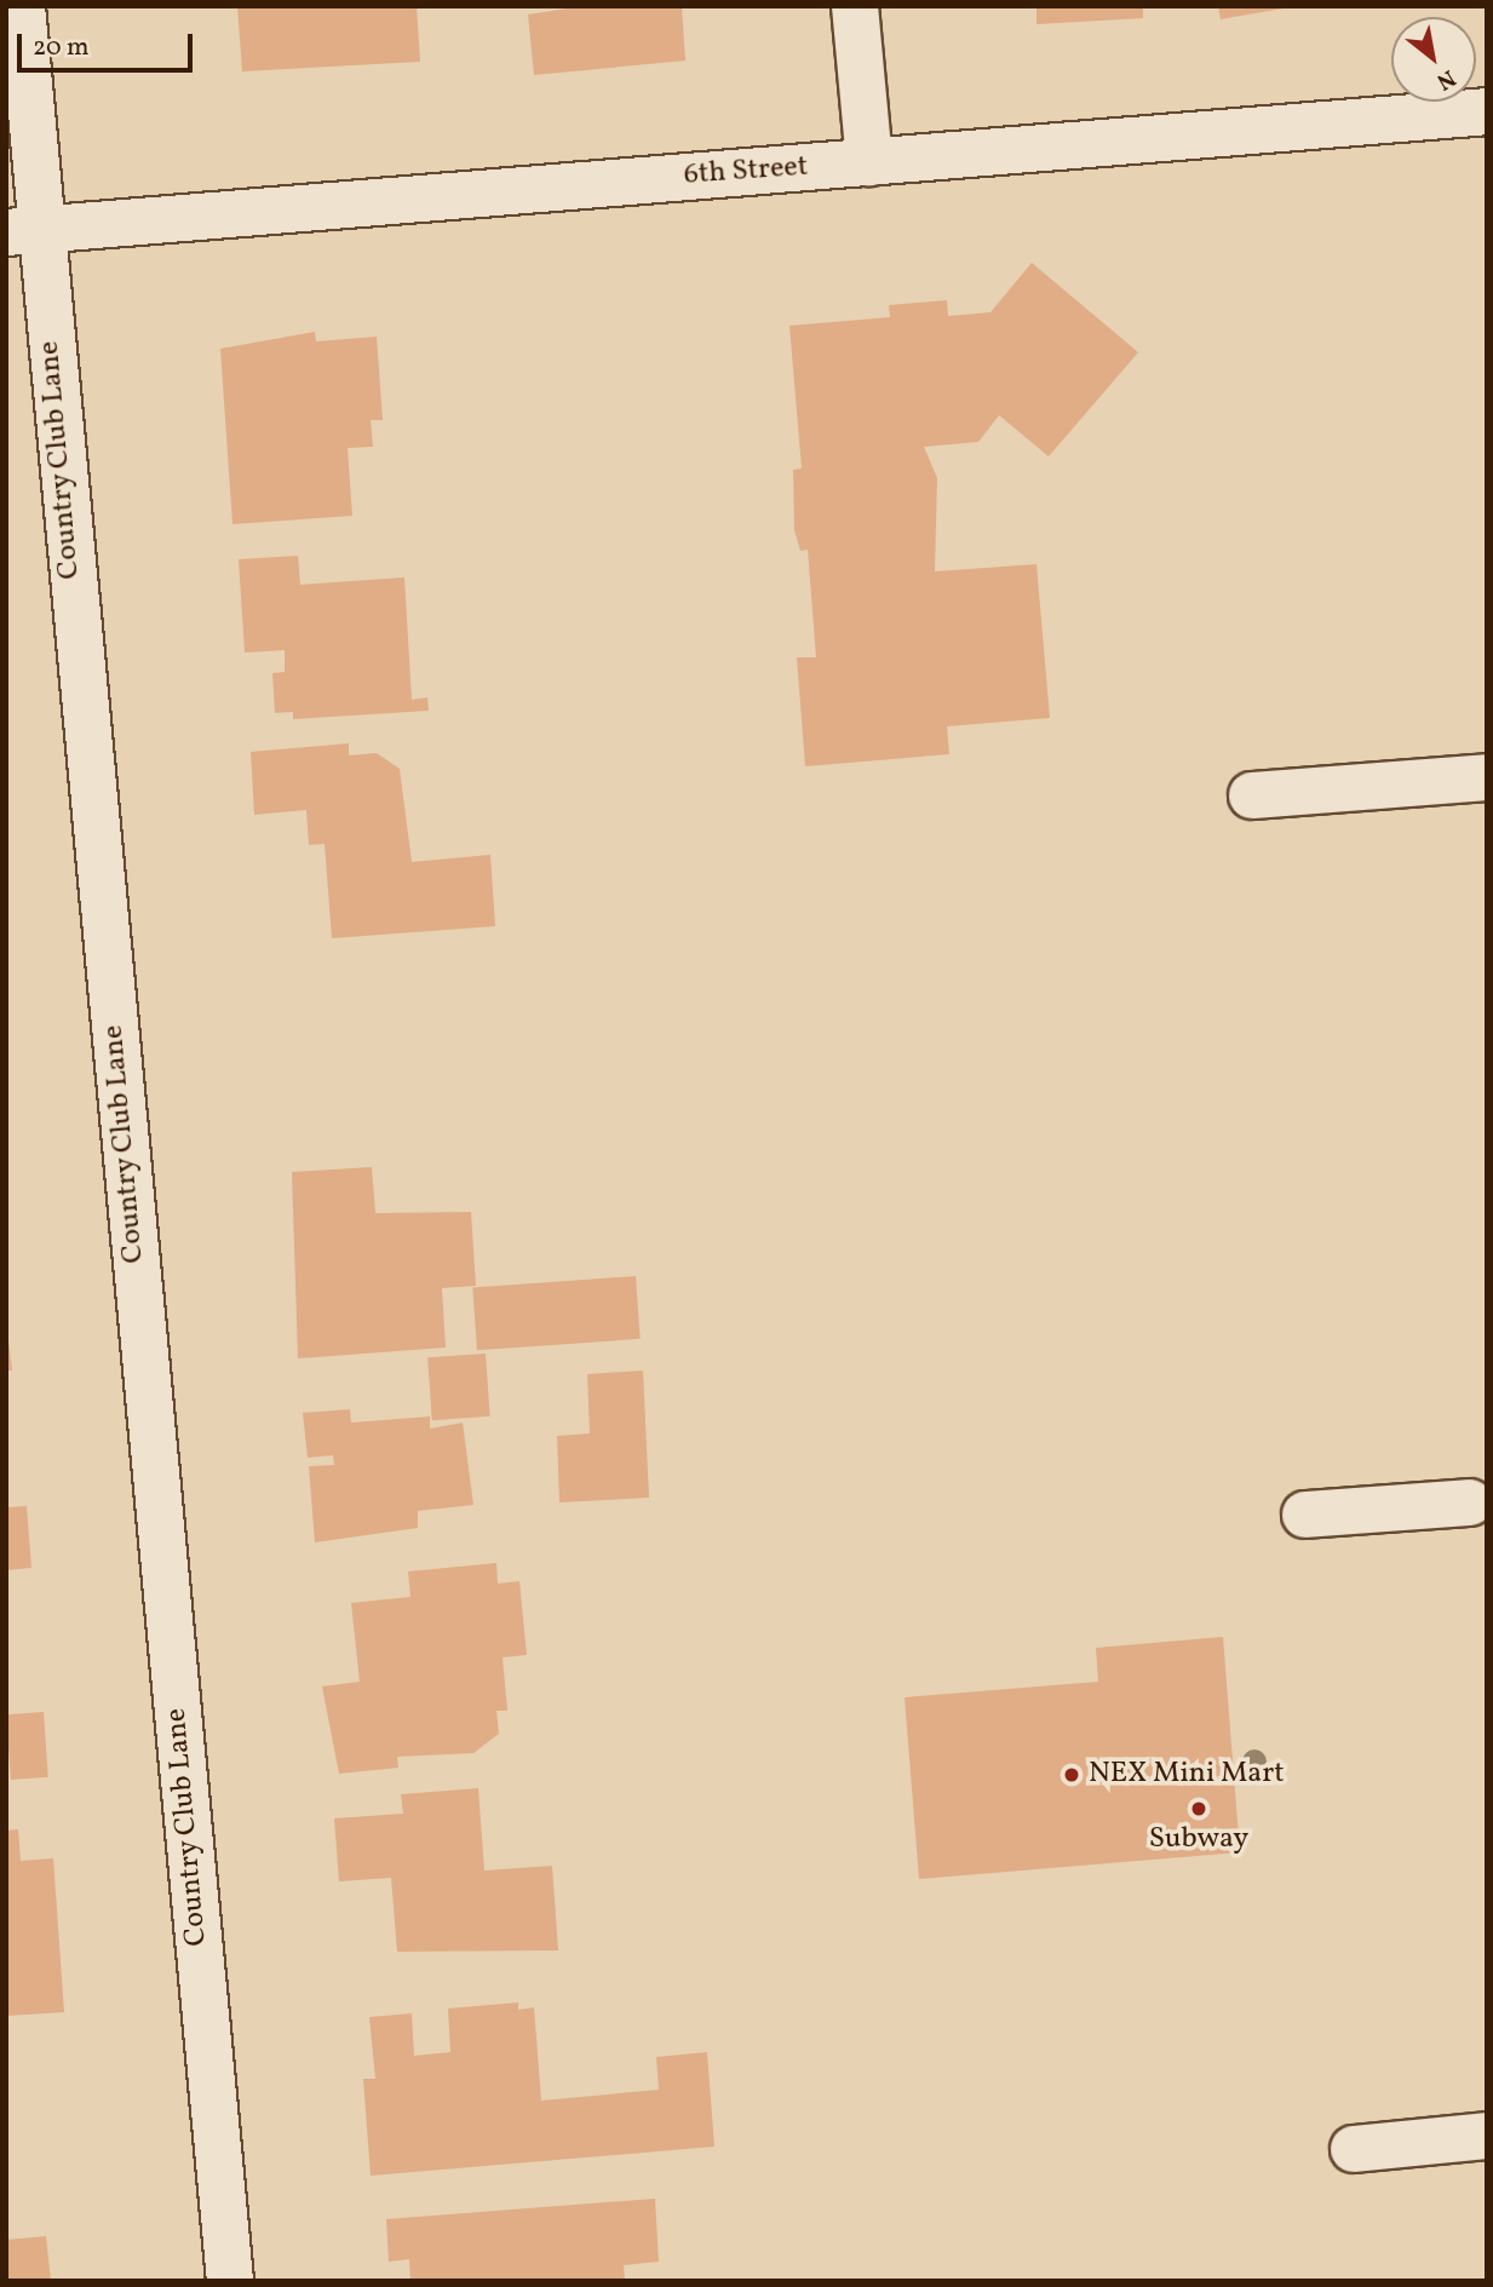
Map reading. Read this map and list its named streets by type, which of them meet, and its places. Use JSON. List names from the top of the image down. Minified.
{"streets":{"street":["6th Street","Country Club Lane"]},"crossings":[["6th Street","Country Club Lane"]],"places":["NEX Mini Mart","Subway"],"scale_bar":"20 m","north":"bottom right"}
